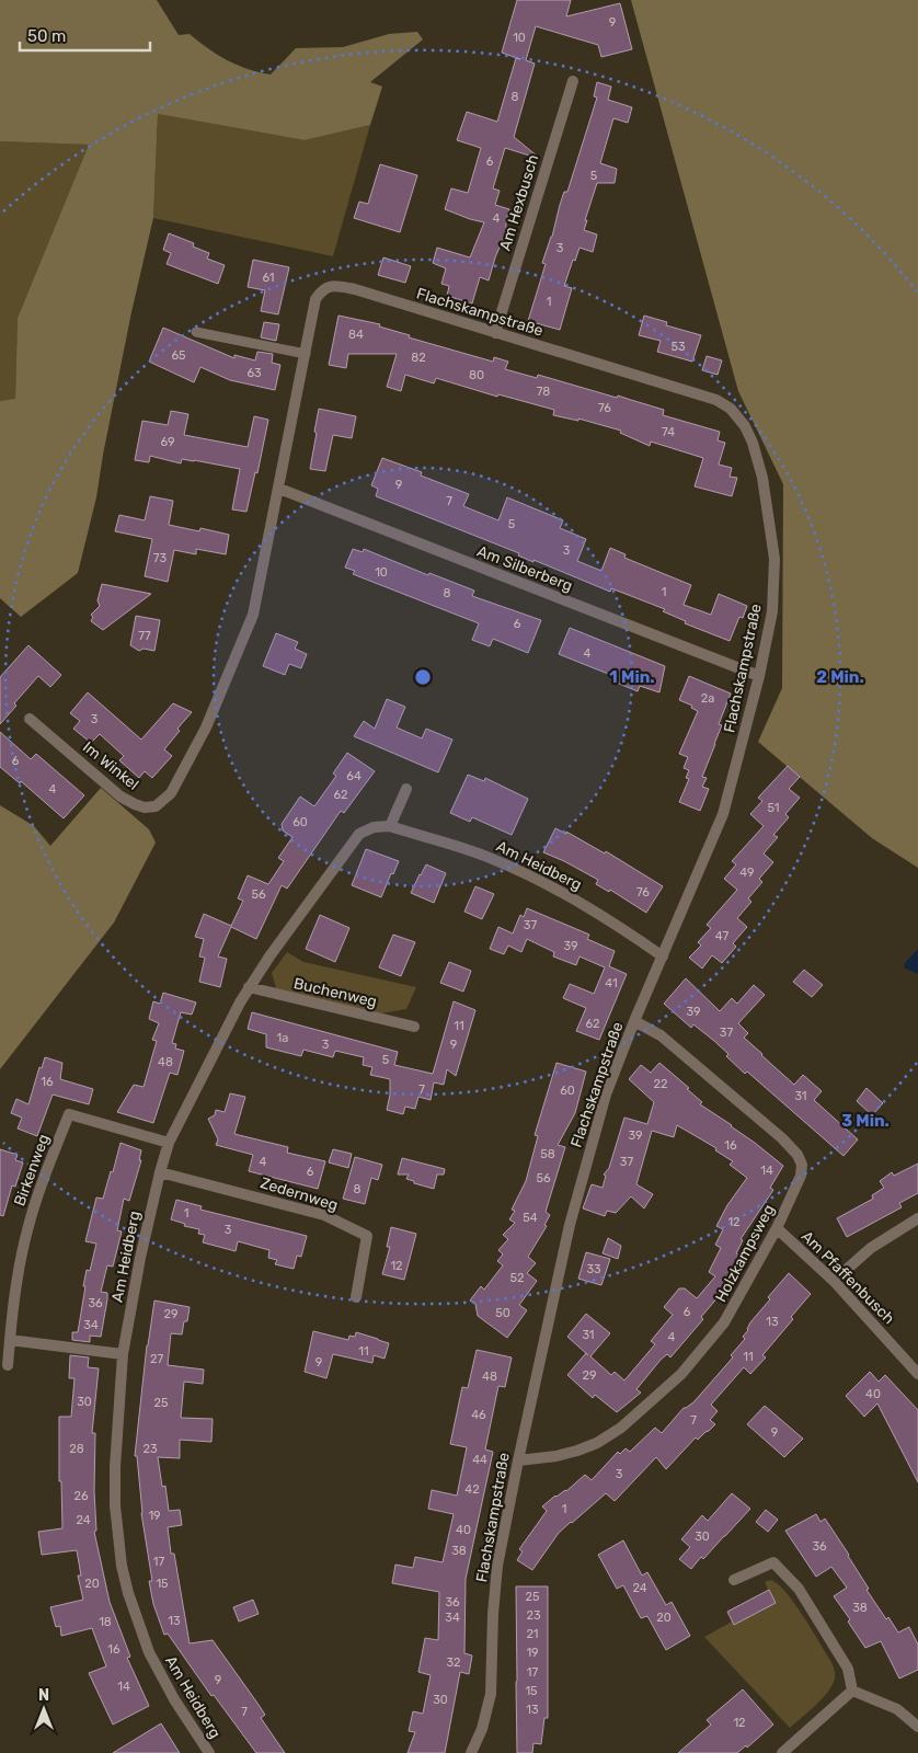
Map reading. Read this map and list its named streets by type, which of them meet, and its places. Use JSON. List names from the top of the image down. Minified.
{"streets":{"street":["Am Hexbusch","Flachskampstraße","Am Silberberg","Im Winkel","Am Heidberg","Buchenweg","Birkenweg","Zedernweg","Holzkampsweg","Am Pfaffenbusch"]},"crossings":[["Am Hexbusch","Flachskampstraße"],["Flachskampstraße","Am Silberberg"],["Flachskampstraße","Im Winkel"],["Flachskampstraße","Am Heidberg"],["Flachskampstraße","Holzkampsweg"],["Am Heidberg","Buchenweg"],["Am Heidberg","Birkenweg"],["Am Heidberg","Zedernweg"],["Holzkampsweg","Am Pfaffenbusch"]],"house_numbers":["9","10","8","6","5","4","3","61","1","84","53","65","82","63","80","78","76","74","69","9","7","5","3","73","10","1","8","6","77","4","2a","3","6","64","4","62","51","60","49","76","56","37","47","39","41","39","62","11","37","1a","3","9","5","48","16","22","7","60","31","39","16","58","4","37","14","6","56","8","1","54","12","3","12","33","52","36","6","50","29","13","34","31","4","11","11","27","9","29","48","40","30","25","46","7","9","28","23","44","3","42","26","1","19","24","40","30","36","38","17","20","15","24","25","36","38","23","34","20","13","18","21","16","19","32","17","9","14","15","30","13","7","12"],"scale_bar":"50 m","north":"top","rings":["1 Min.","2 Min.","3 Min."]}
